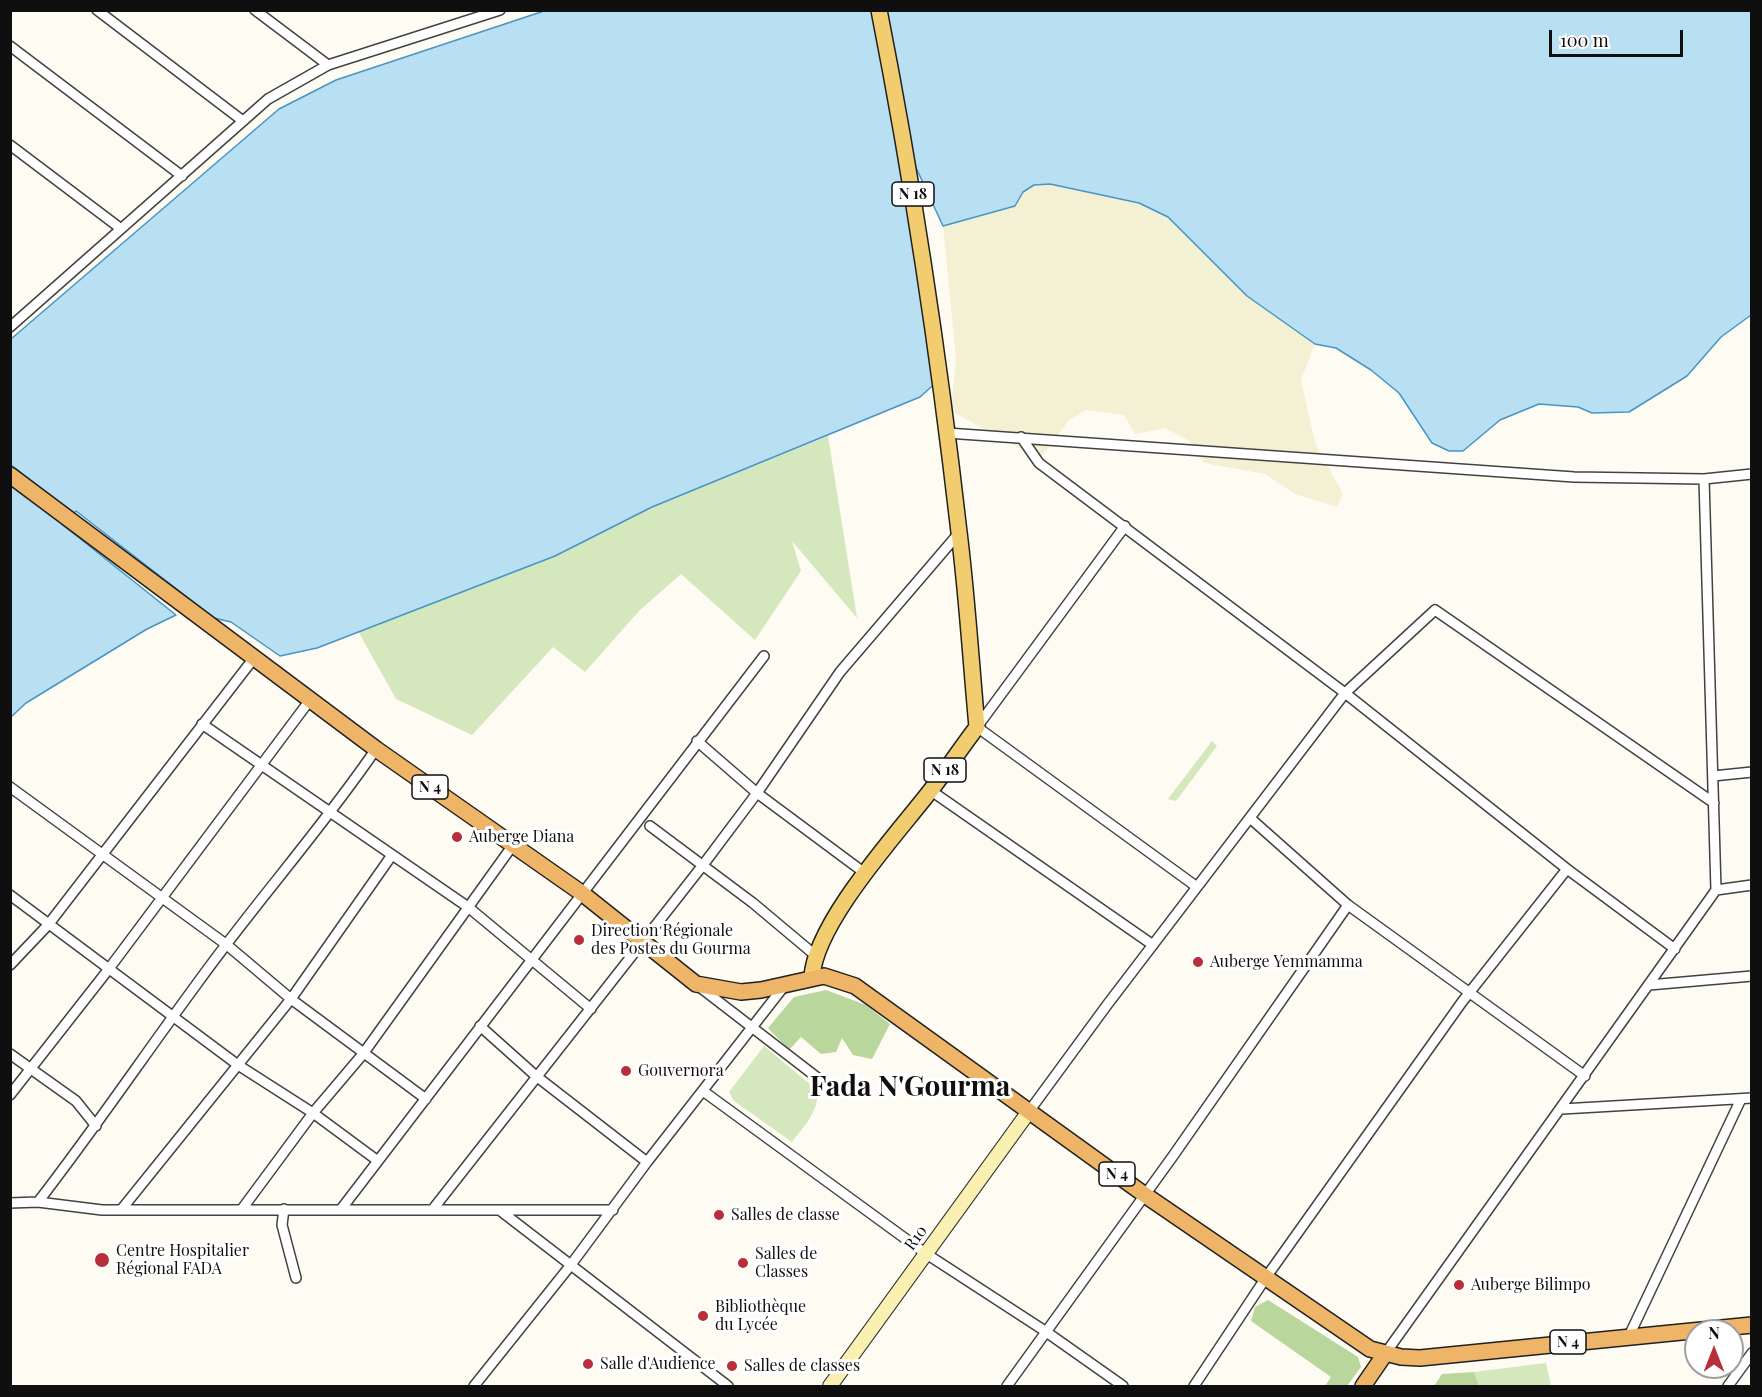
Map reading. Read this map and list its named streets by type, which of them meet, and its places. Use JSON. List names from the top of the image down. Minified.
{"streets":{"highway":["N 4"],"main road":["N 18","R10"]},"crossings":[["N 18","N 4"],["N 4","R10"]],"districts":["Fada N'Gourma"],"places":["Auberge Diana","Direction Régionale des Postes du Gourma","Auberge Yemmamma","Gouvernora","Salles de classe","Centre Hospitalier Régional FADA","Salles de Classes","Auberge Bilimpo","Bibliothèque du Lycée","Salle d'Audience","Salles de classes"],"scale_bar":"100 m","north":"top"}
